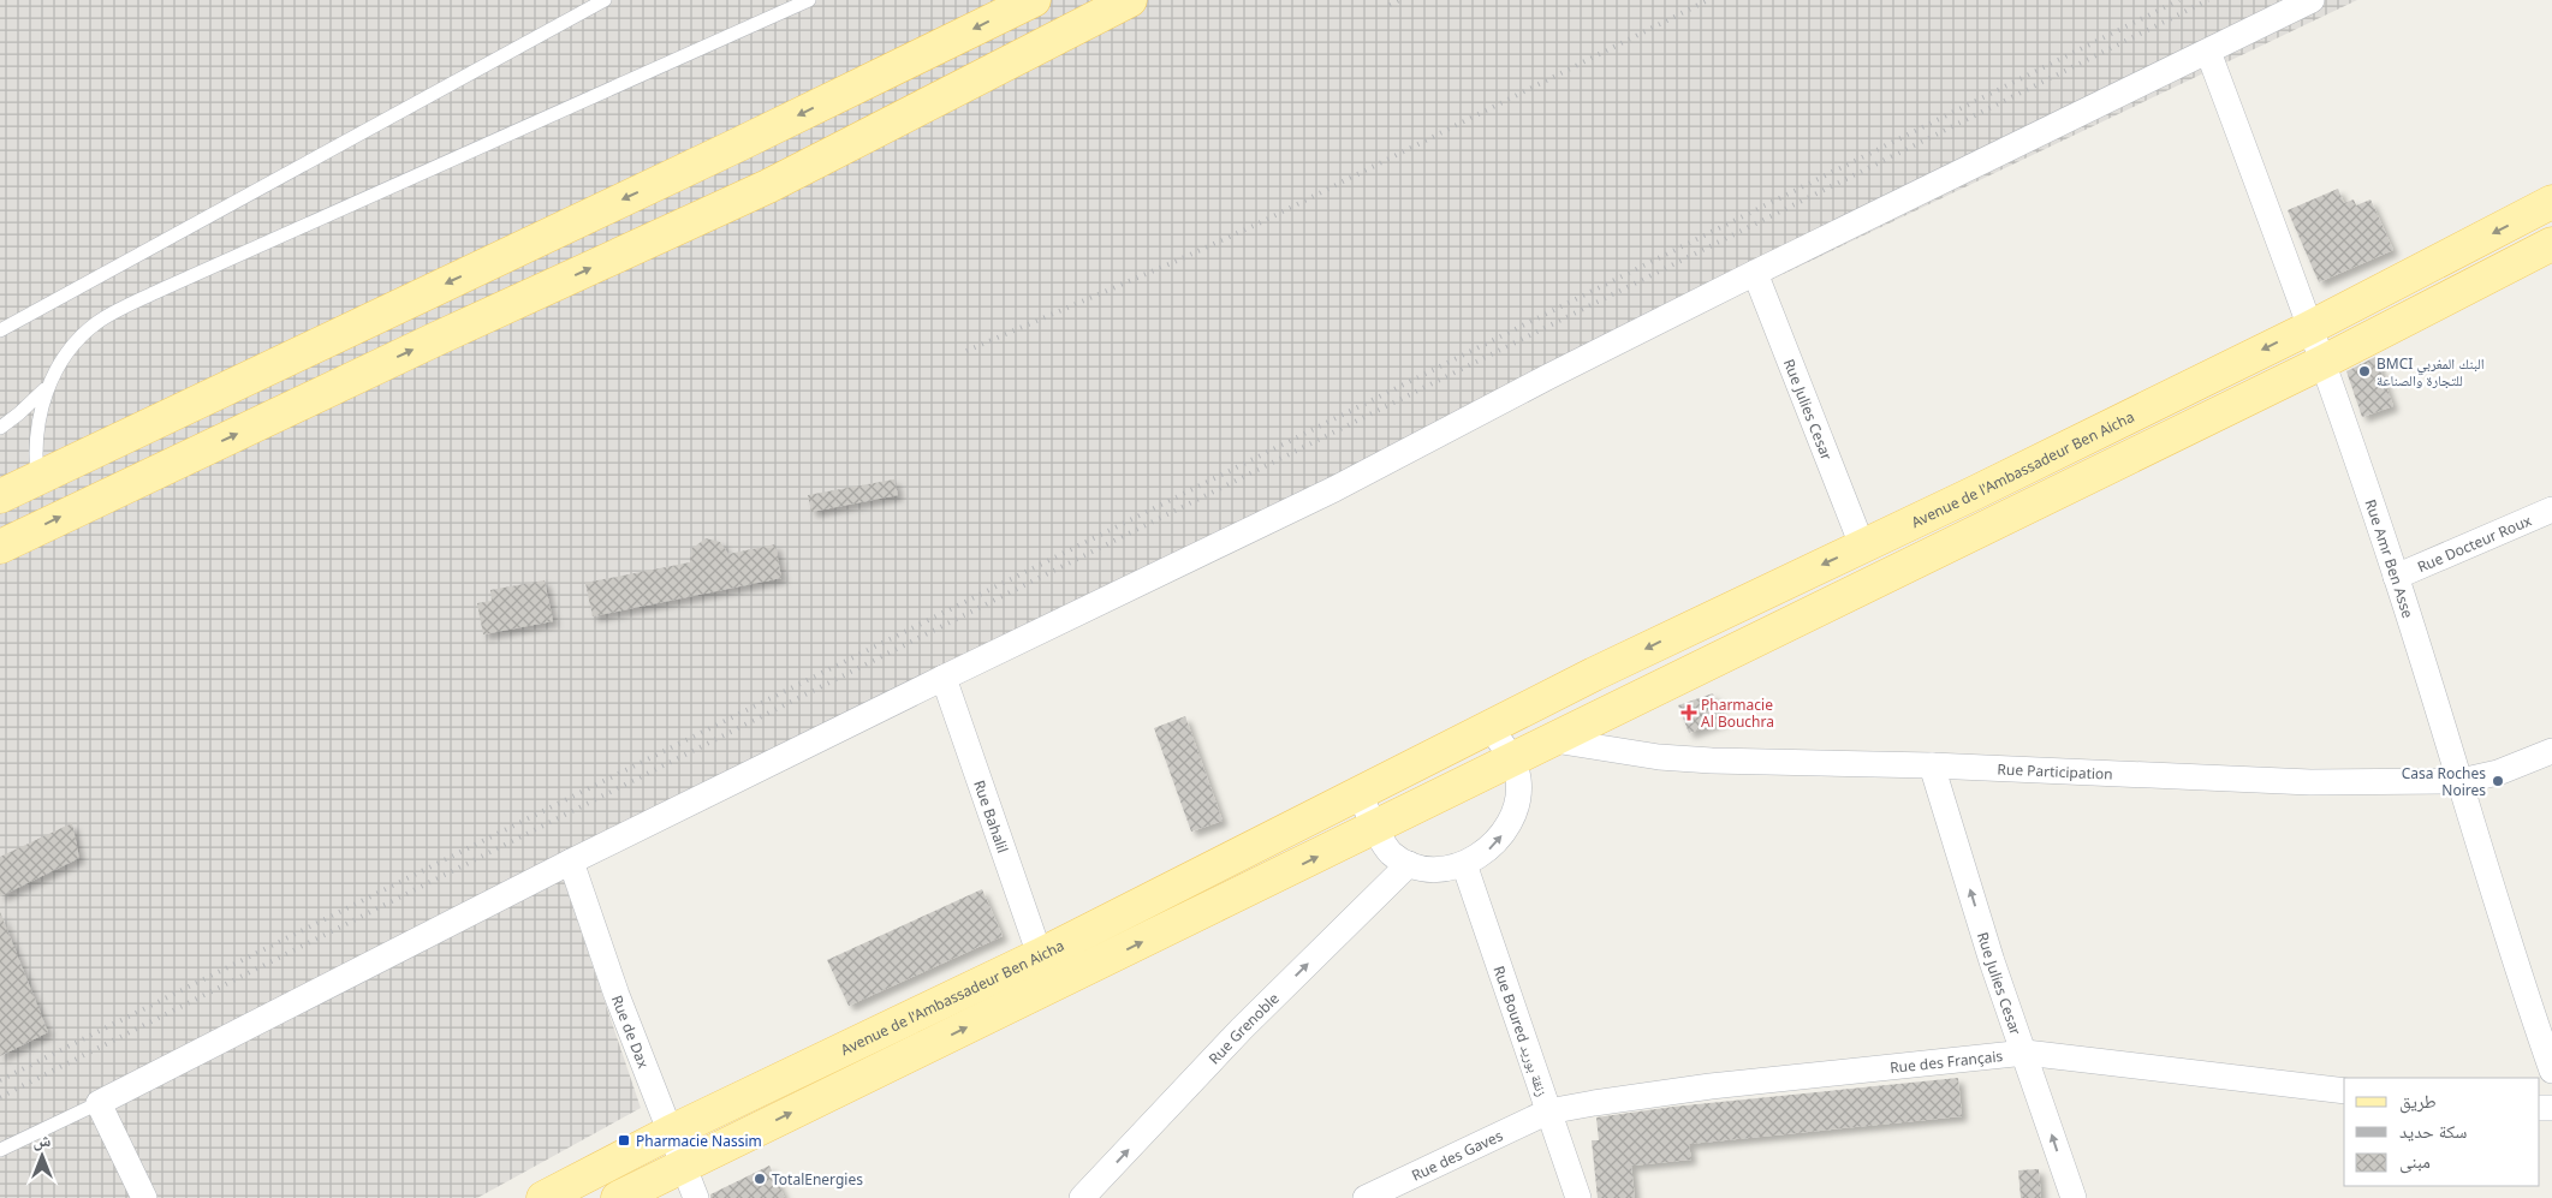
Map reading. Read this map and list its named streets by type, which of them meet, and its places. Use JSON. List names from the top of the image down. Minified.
{"streets":{"main road":["Avenue de l'Ambassadeur Ben Aicha"],"street":["Rue Julies Cesar","Rue Docteur Roux","Rue Amr Ben Asse","Rue Participation","Rue Bahalil","Rue Grenoble","Rue de Dax","Rue Boured زنقة بوريد","Rue des Français","Rue des Gaves"]},"crossings":[["Rue Julies Cesar","Avenue de l'Ambassadeur Ben Aicha"],["Rue Julies Cesar","Rue Participation"],["Rue Julies Cesar","Rue des Français"],["Avenue de l'Ambassadeur Ben Aicha","Rue Amr Ben Asse"],["Avenue de l'Ambassadeur Ben Aicha","Rue Bahalil"],["Avenue de l'Ambassadeur Ben Aicha","Rue de Dax"],["Rue Docteur Roux","Rue Amr Ben Asse"],["Rue Amr Ben Asse","Rue Participation"],["Rue Boured زنقة بوريد","Rue des Français"],["Rue Boured زنقة بوريد","Rue des Gaves"],["Rue des Français","Rue des Gaves"]],"one_way":["Rue Julies Cesar","Rue Grenoble"],"places":{"other":["BMCI البنك المغربي للتجارة والصناعة","Casa Roches Noires","TotalEnergies"],"health":["Pharmacie Al Bouchra"],"transit":["Pharmacie Nassim"]},"legend":["طريق","سكة حديد","مبنى"],"north":"top"}
